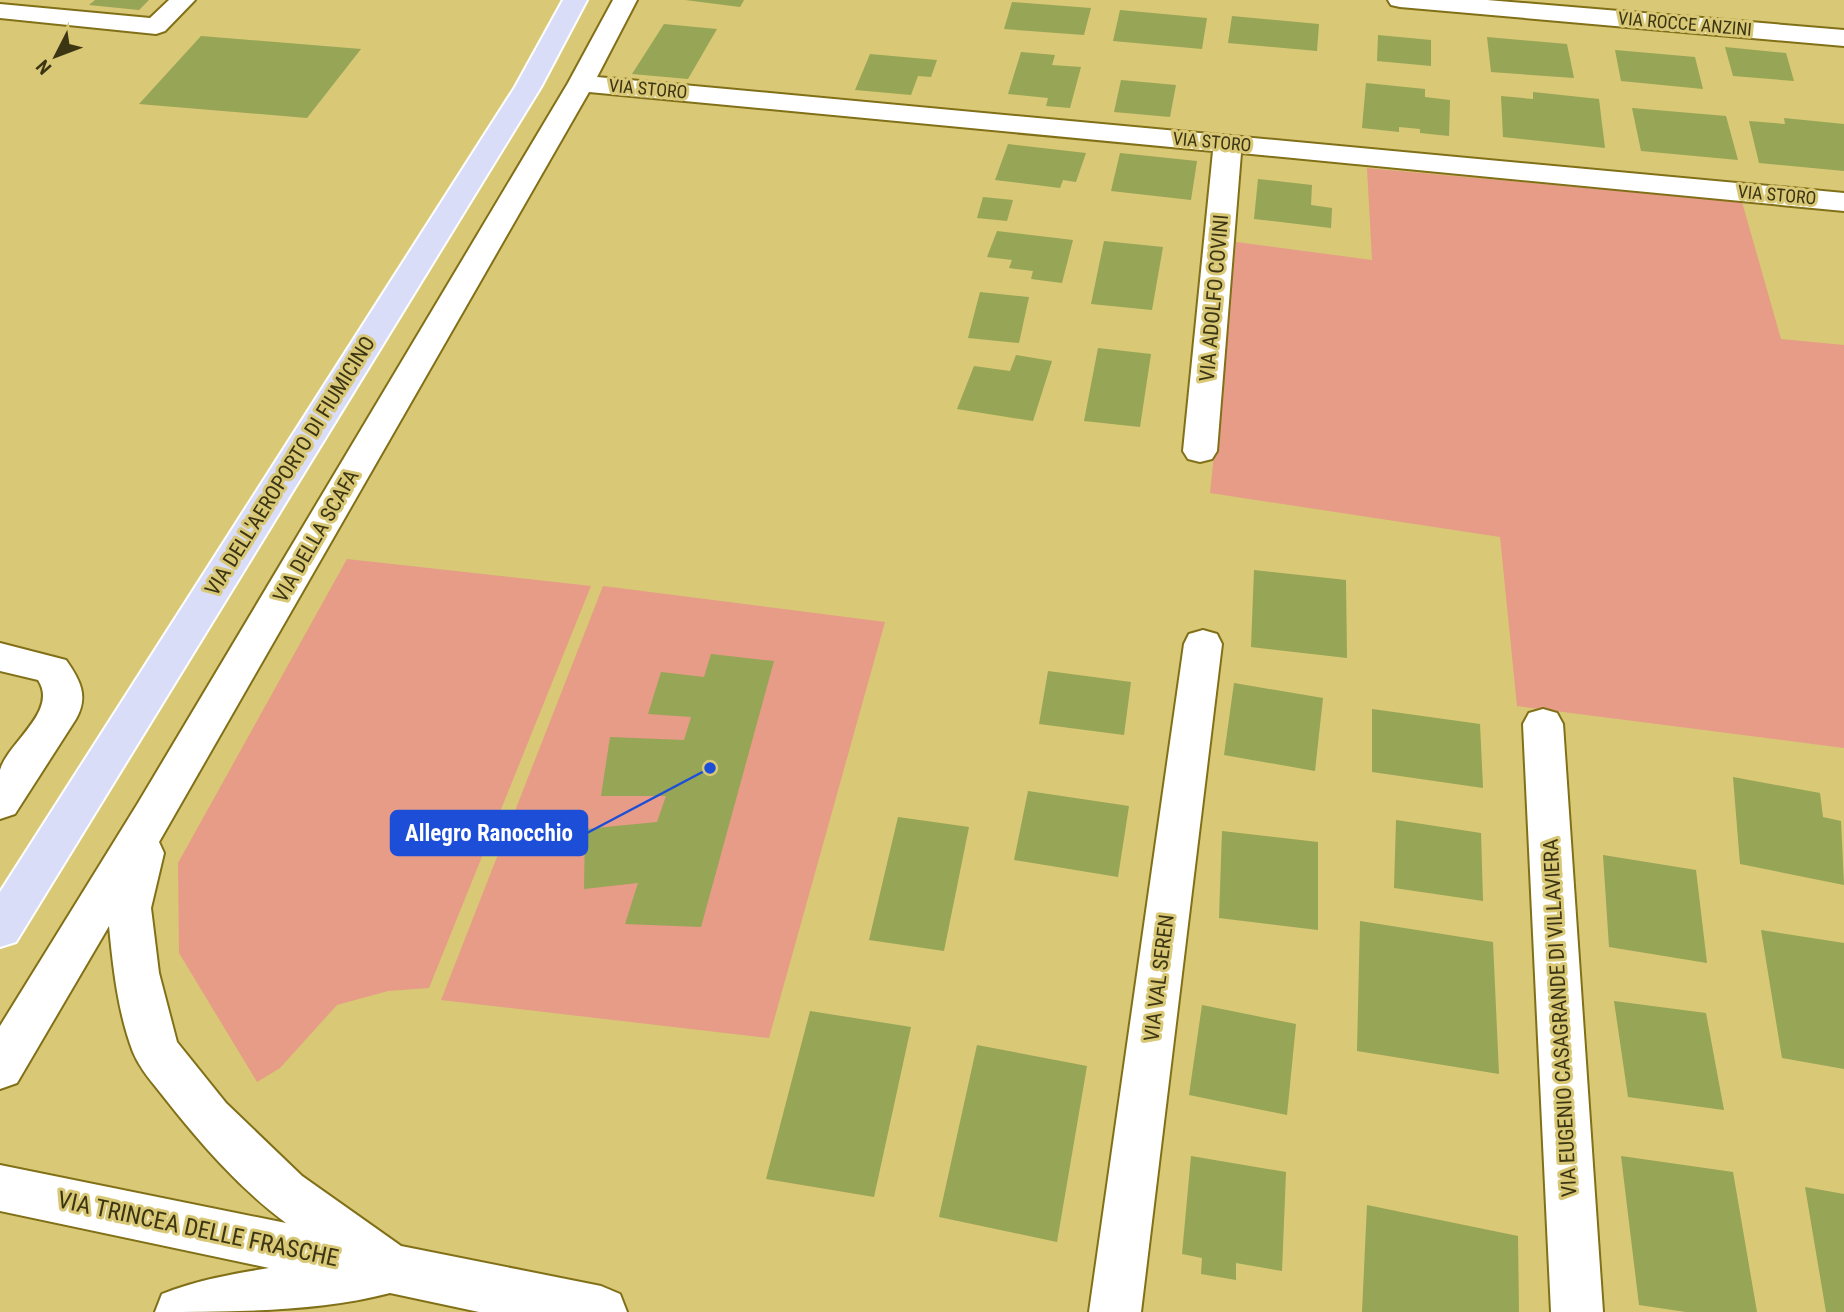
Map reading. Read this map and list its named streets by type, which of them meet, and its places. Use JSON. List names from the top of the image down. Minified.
{"streets":{"main road":["VIA DELL'AEROPORTO DI FIUMICINO"],"street":["VIA ROCCE ANZINI","VIA STORO","VIA ADOLFO COVINI","VIA DELLA SCAFA","VIA VAL SEREN","VIA EUGENIO CASAGRANDE DI VILLAVIERA","VIA TRINCEA DELLE FRASCHE"]},"crossings":[["VIA STORO","VIA ADOLFO COVINI"],["VIA STORO","VIA DELLA SCAFA"],["VIA DELLA SCAFA","VIA TRINCEA DELLE FRASCHE"]],"places":["Allegro Ranocchio"],"north":"bottom left"}
